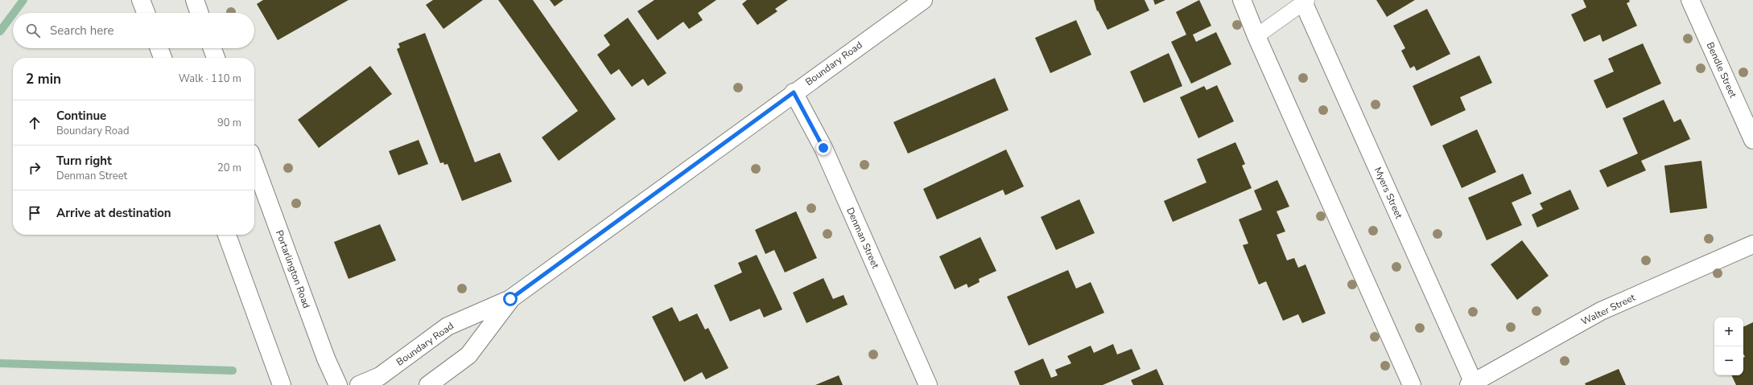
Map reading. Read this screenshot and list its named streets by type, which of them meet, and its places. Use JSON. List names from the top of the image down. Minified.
{"streets":{"street":["Boundary Road","Bendle Street","Myers Street","Denman Street","Portarlington Road","Walter Street"]},"crossings":[["Boundary Road","Denman Street"],["Myers Street","Walter Street"]],"page":{"search":"Search here","heading":["2 min","Walk · 110 m"],"list":[["Continue","Boundary Road","90 m"],["Turn right","Denman Street","20 m"],"Arrive at destination"],"map_buttons":["+","−"]}}
